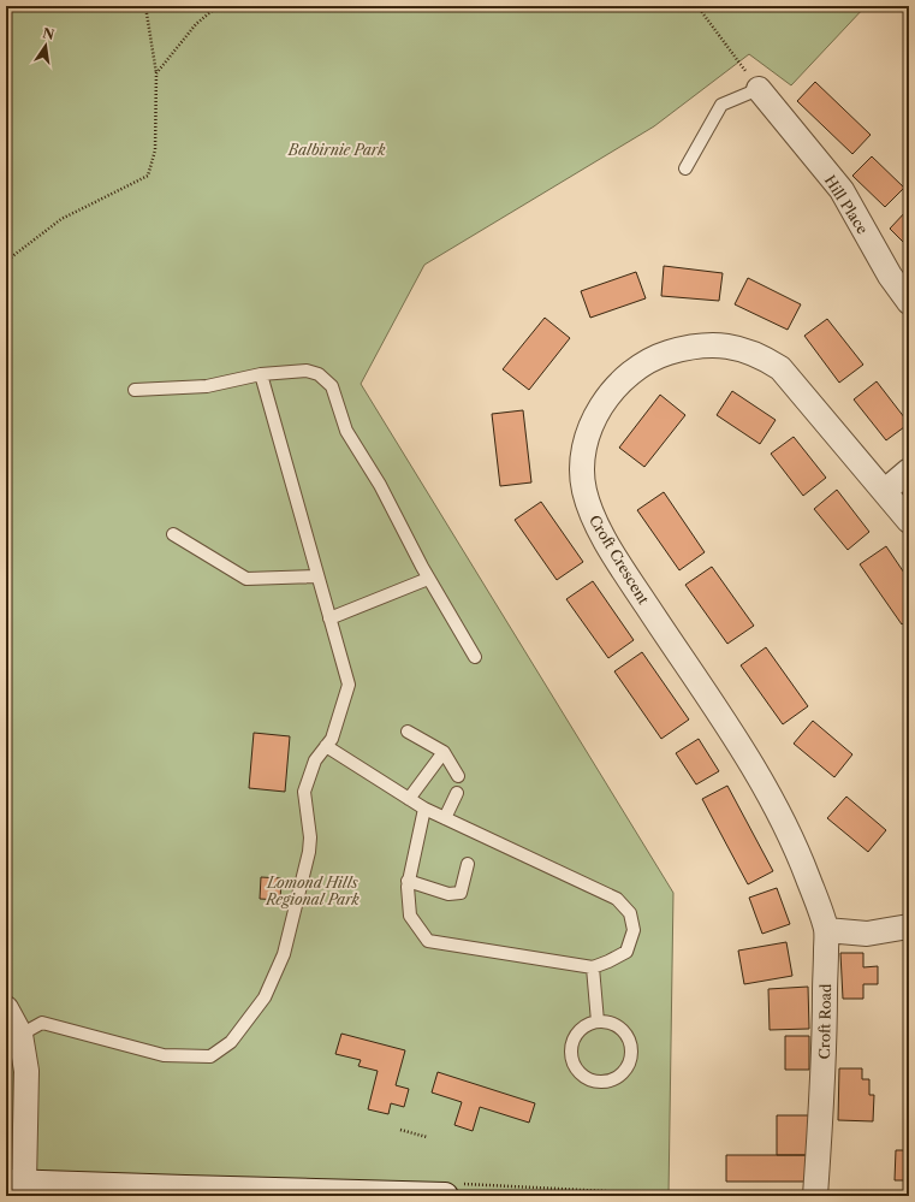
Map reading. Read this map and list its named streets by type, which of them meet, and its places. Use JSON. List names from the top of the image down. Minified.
{"streets":{"street":["Hill Place","Croft Crescent","Croft Road"]},"crossings":[["Croft Crescent","Croft Road"]],"parks":["Balbirnie Park","Lomond Hills Regional Park"],"north":"top"}
